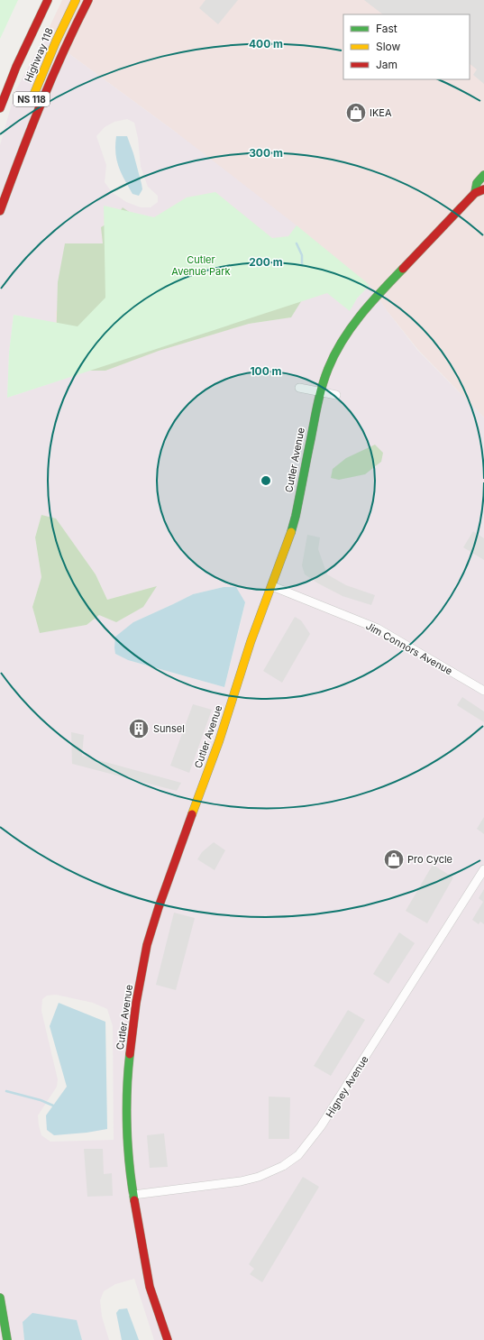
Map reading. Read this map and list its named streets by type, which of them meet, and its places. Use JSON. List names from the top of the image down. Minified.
{"streets":{"main road":["Highway 118","NS 118","Cutler Avenue"],"street":["Jim Connors Avenue","Higney Avenue"]},"crossings":[["Cutler Avenue","Jim Connors Avenue"],["Cutler Avenue","Higney Avenue"]],"parks":["Cutler Avenue Park"],"places":{"shop":["IKEA","Pro Cycle"],"building":["Sunsel"]},"legend":["Fast","Slow","Jam"],"rings":["400 m","300 m","200 m","100 m"]}
